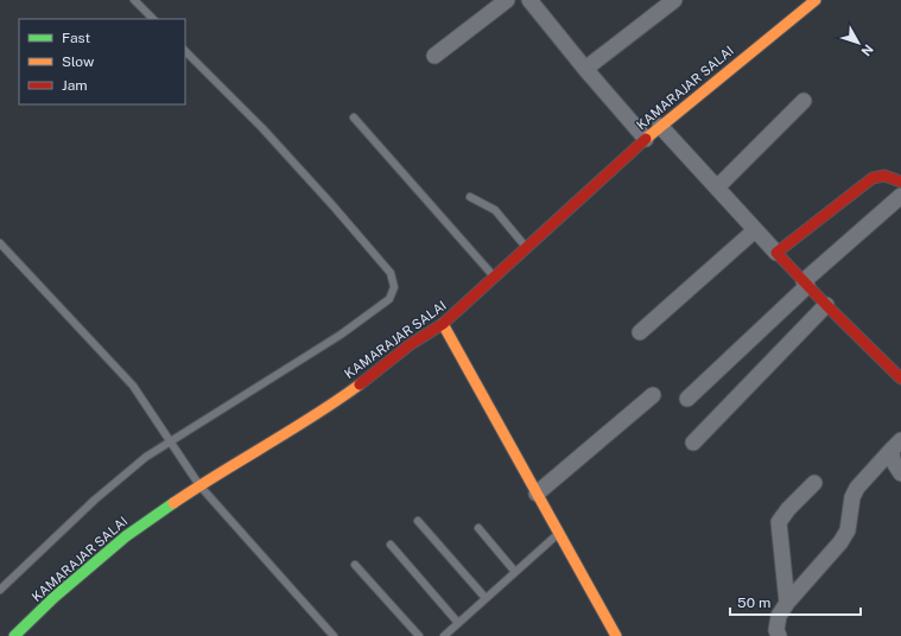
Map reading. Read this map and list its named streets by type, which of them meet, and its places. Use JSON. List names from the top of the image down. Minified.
{"streets":{"main road":["KAMARAJAR SALAI"]},"legend":["Fast","Slow","Jam"],"scale_bar":"50 m","north":"bottom right"}
